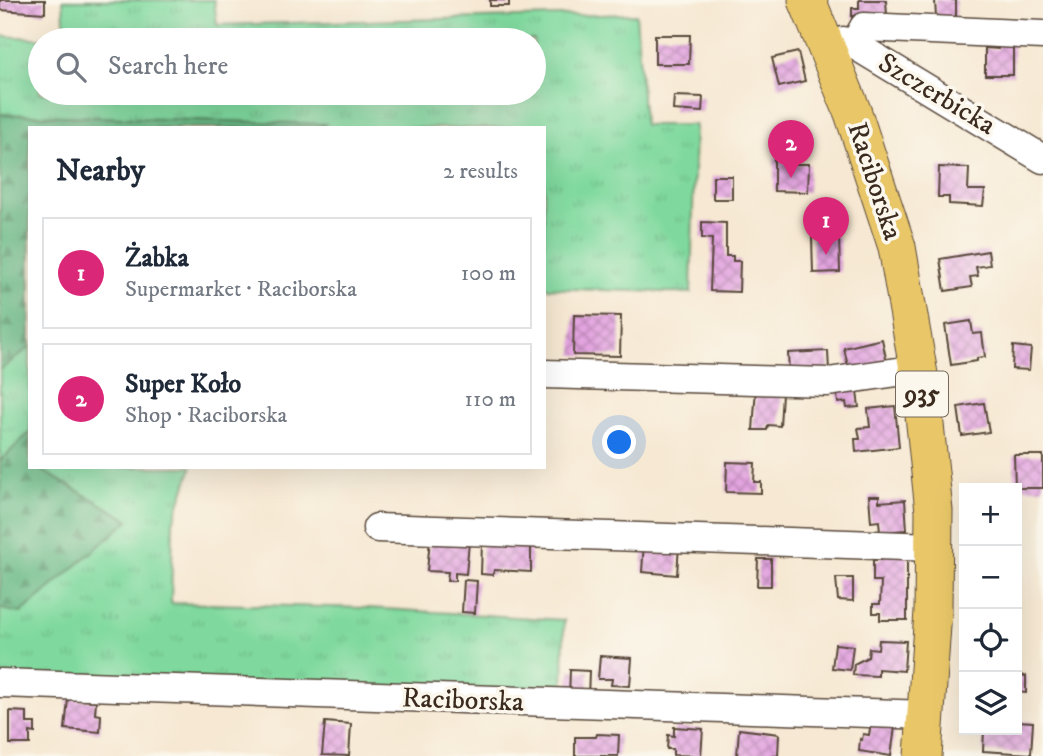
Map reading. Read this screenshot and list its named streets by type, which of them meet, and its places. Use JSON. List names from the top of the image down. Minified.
{"streets":{"main road":["Raciborska","935"],"street":["Szczerbicka"]},"crossings":[["Szczerbicka","Raciborska"]],"page":{"search":"Search here","pins":["2","1"],"heading":["Nearby","2 results"],"list":[{"mark":"1","name":"Żabka","note":"Supermarket · Raciborska","value":"100 m"},{"mark":"2","name":"Super Koło","note":"Shop · Raciborska","value":"110 m"}],"map_buttons":["+","−"]}}
